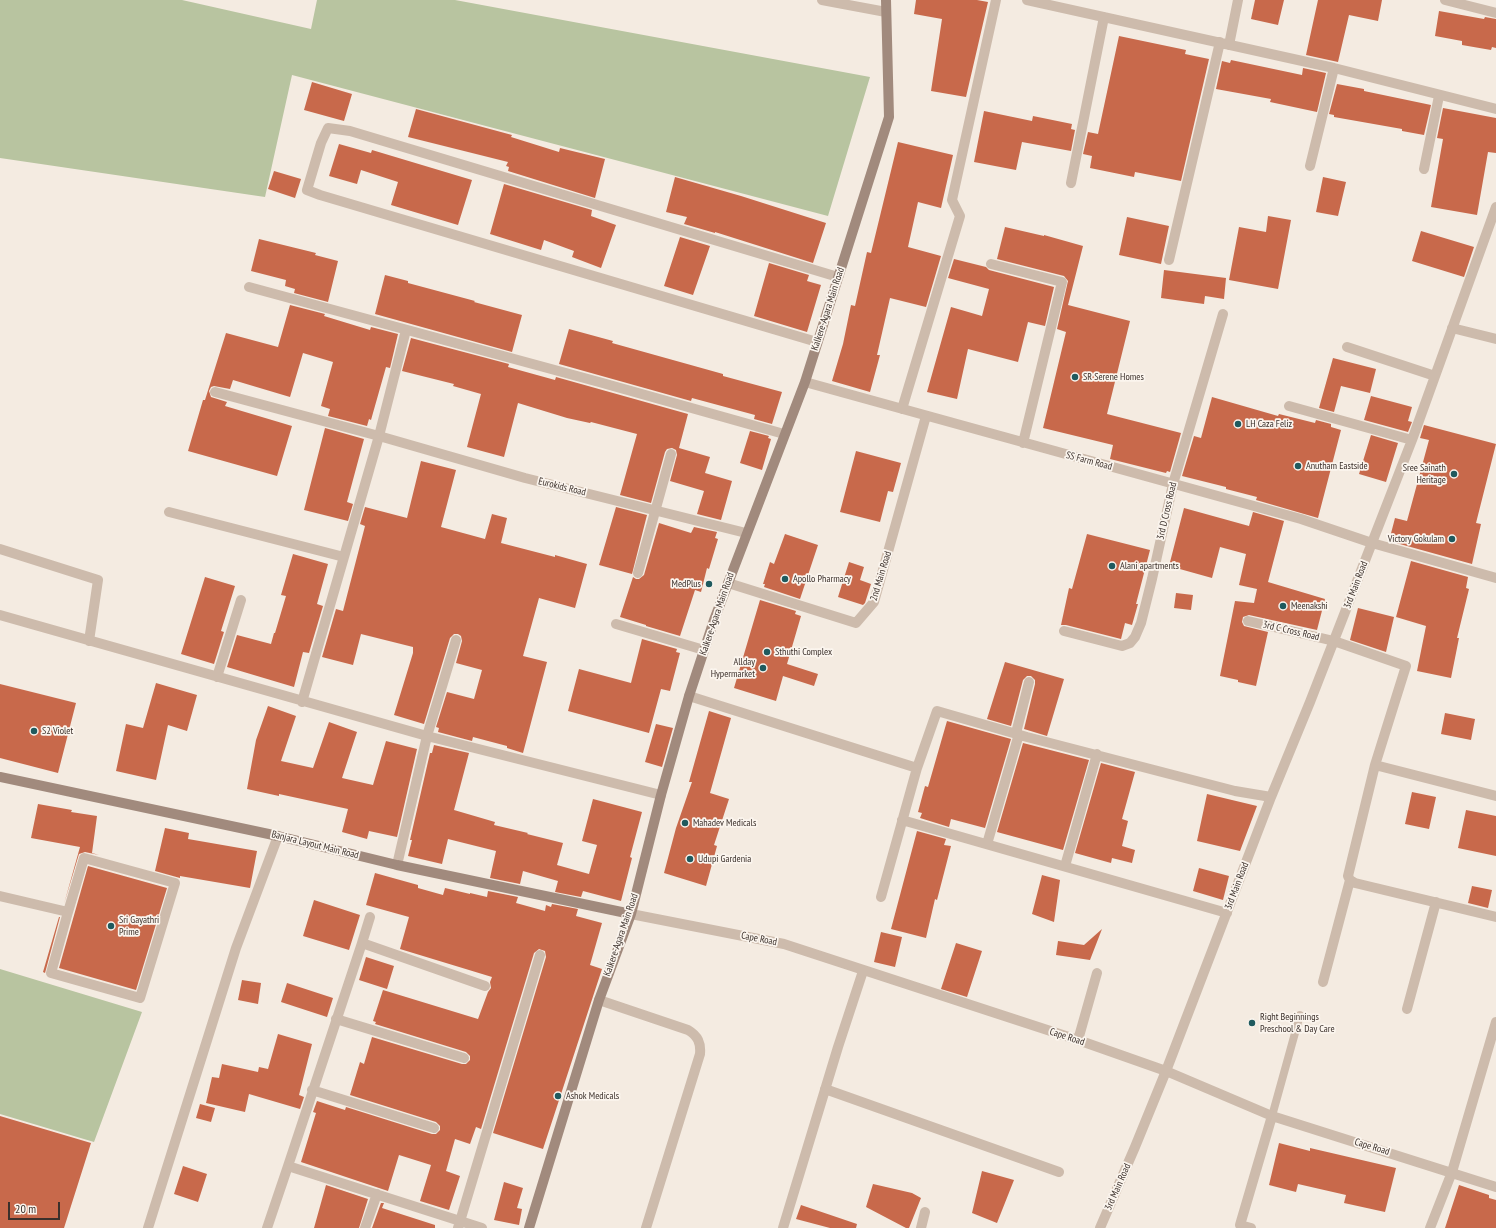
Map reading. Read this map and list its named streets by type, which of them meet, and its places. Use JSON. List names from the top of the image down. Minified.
{"streets":{"street":["Kalkere-Agara Main Road","SS Farm Road","Eurokids Road","3rd D Cross Road","2nd Main Road","3rd Main Road","3rd C Cross Road","Banjara Layout Main Road","Cape Road"]},"crossings":[["Kalkere-Agara Main Road","SS Farm Road"],["Kalkere-Agara Main Road","Eurokids Road"],["Kalkere-Agara Main Road","2nd Main Road"],["Kalkere-Agara Main Road","Banjara Layout Main Road"],["Kalkere-Agara Main Road","Cape Road"],["SS Farm Road","3rd D Cross Road"],["SS Farm Road","2nd Main Road"],["SS Farm Road","3rd Main Road"],["3rd Main Road","3rd C Cross Road"],["3rd Main Road","Cape Road"],["Banjara Layout Main Road","Cape Road"]],"places":["SR Serene Homes","LH Caza Feliz","Anutham Eastside","Sree Sainath Heritage","Victory Gokulam","Alani apartments","Apollo Pharmacy","MedPlus","Meenakshi","Sthuthi Complex","Allday Hypermarket","S2 Violet","Mahadev Medicals","Udupi Gardenia","Sri Gayathri Prime","Right Beginnings Preschool & Day Care","Ashok Medicals"],"scale_bar":"20 m"}
